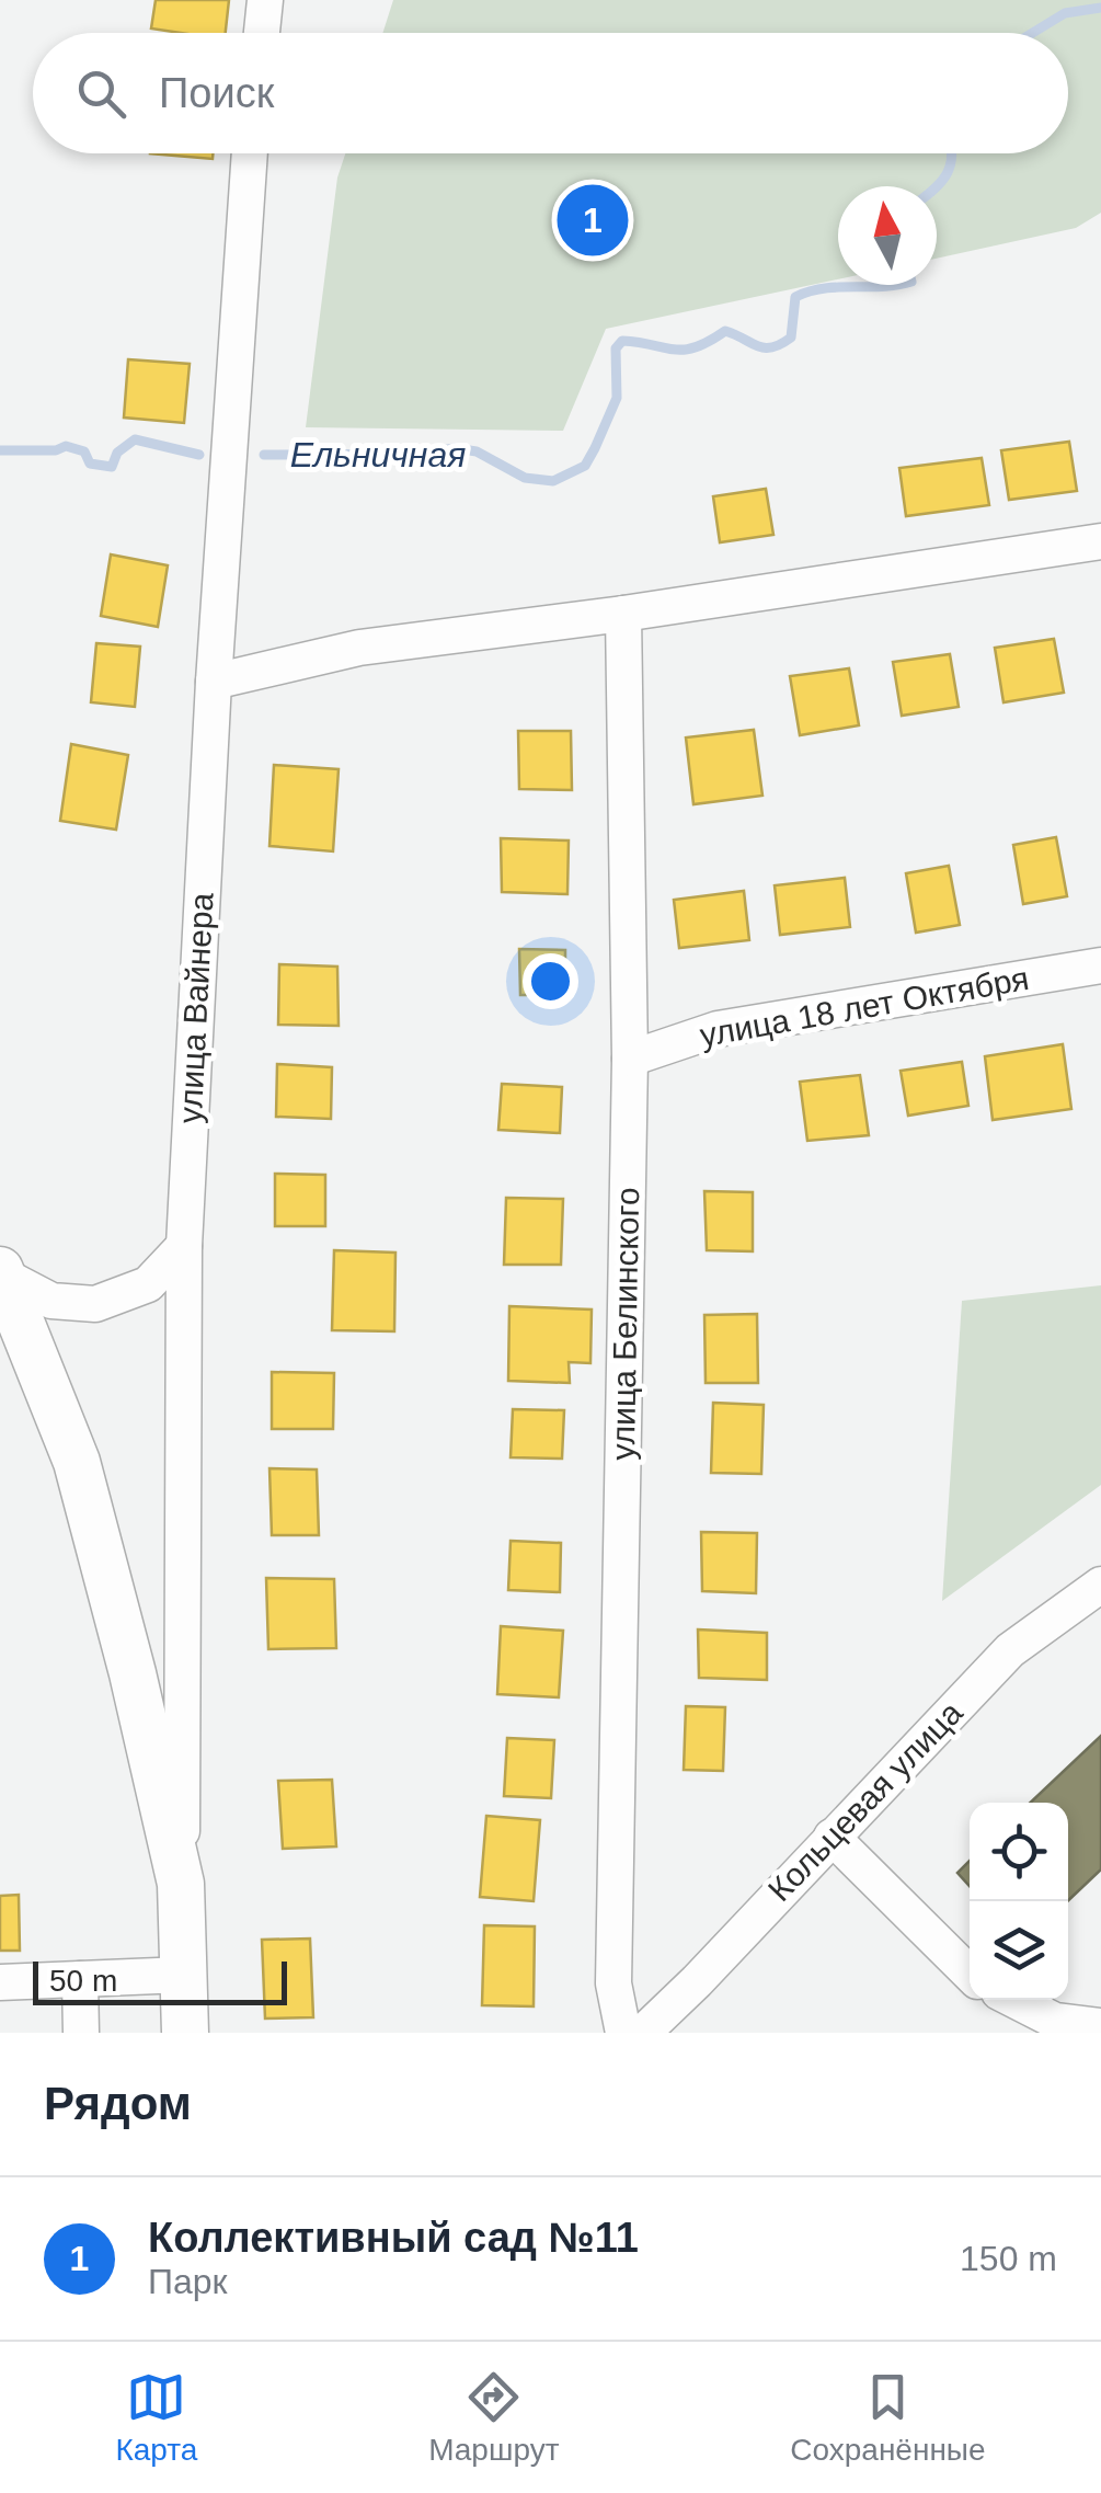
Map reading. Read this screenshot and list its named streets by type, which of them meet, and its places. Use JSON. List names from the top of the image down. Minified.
{"streets":{"main road":["улица Вайнера"],"street":["улица 18 лет Октября","улица Белинского","Кольцевая улица"]},"crossings":[["улица 18 лет Октября","улица Белинского"]],"water":["Ельничная"],"scale_bar":"50 m","north":"top","page":{"search":"Поиск","pins":"1","scale":"50 m","heading":"Рядом","list":[{"mark":"1","name":"Коллективный сад №11","note":"Парк","value":"150 m"}],"nav":["Карта","Маршрут","Сохранённые"]}}
